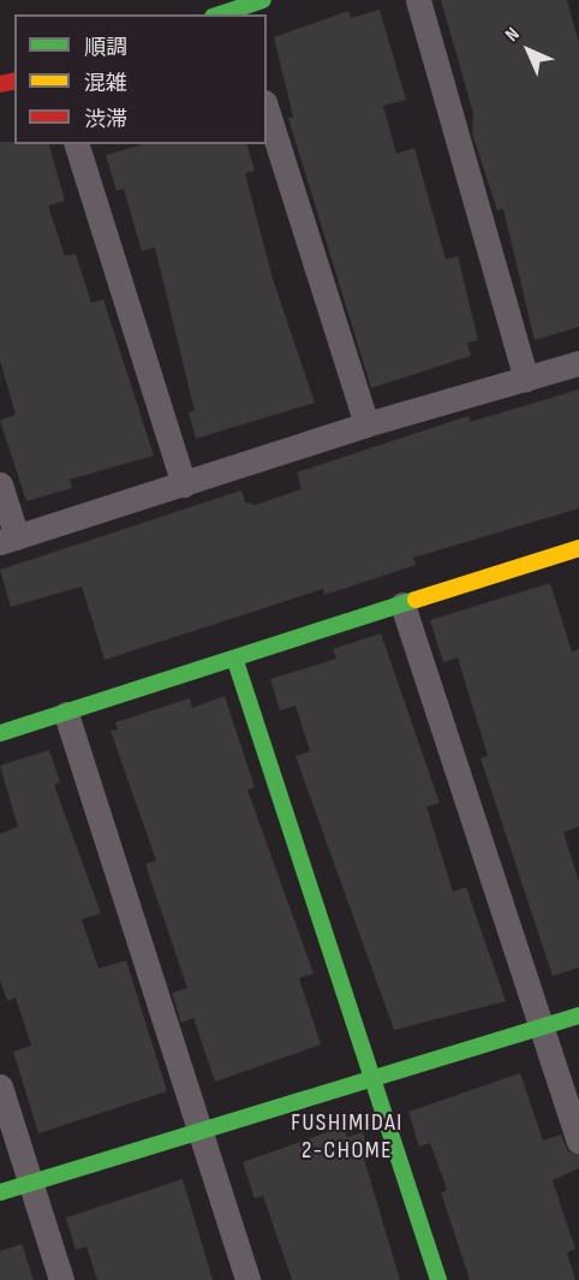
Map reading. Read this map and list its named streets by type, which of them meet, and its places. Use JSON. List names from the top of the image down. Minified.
{"districts":["FUSHIMIDAI 2-CHOME"],"legend":["順調","混雑","渋滞"],"north":"top left"}
